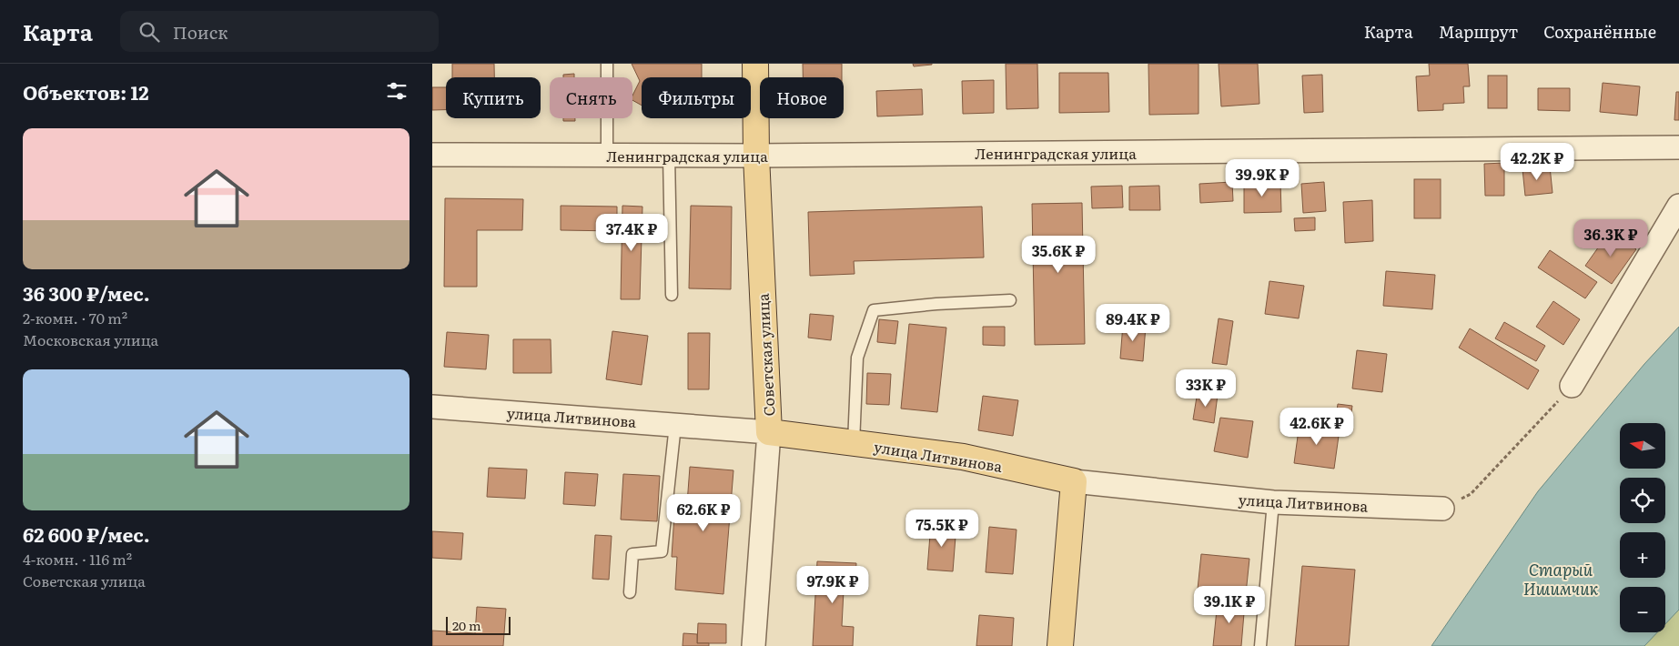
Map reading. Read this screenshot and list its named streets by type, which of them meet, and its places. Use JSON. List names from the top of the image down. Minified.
{"streets":{"main road":["Советская улица","улица Литвинова"],"street":["Ленинградская улица"]},"crossings":[["Ленинградская улица","Советская улица"],["Советская улица","улица Литвинова"]],"water":["Старый Ишимчик"],"scale_bar":"20 m","north":"left","page":{"header":"Карта","search":"Поиск","nav":["Карта","Маршрут","Сохранённые"],"heading":"Объектов: 12","chip":["Купить","Снять","Фильтры","Новое"],"list":[{"name":"36 300 ₽/мес.","note":"2-комн. · 70 m² · Московская улица"},{"name":"62 600 ₽/мес.","note":"4-комн. · 116 m² · Советская улица"}],"price":["42.2K ₽","39.9K ₽","37.4K ₽","36.3K ₽","35.6K ₽","89.4K ₽","33K ₽","42.6K ₽","62.6K ₽","75.5K ₽","97.9K ₽","39.1K ₽"],"map_buttons":["+","−"],"scale":"20 m"}}
